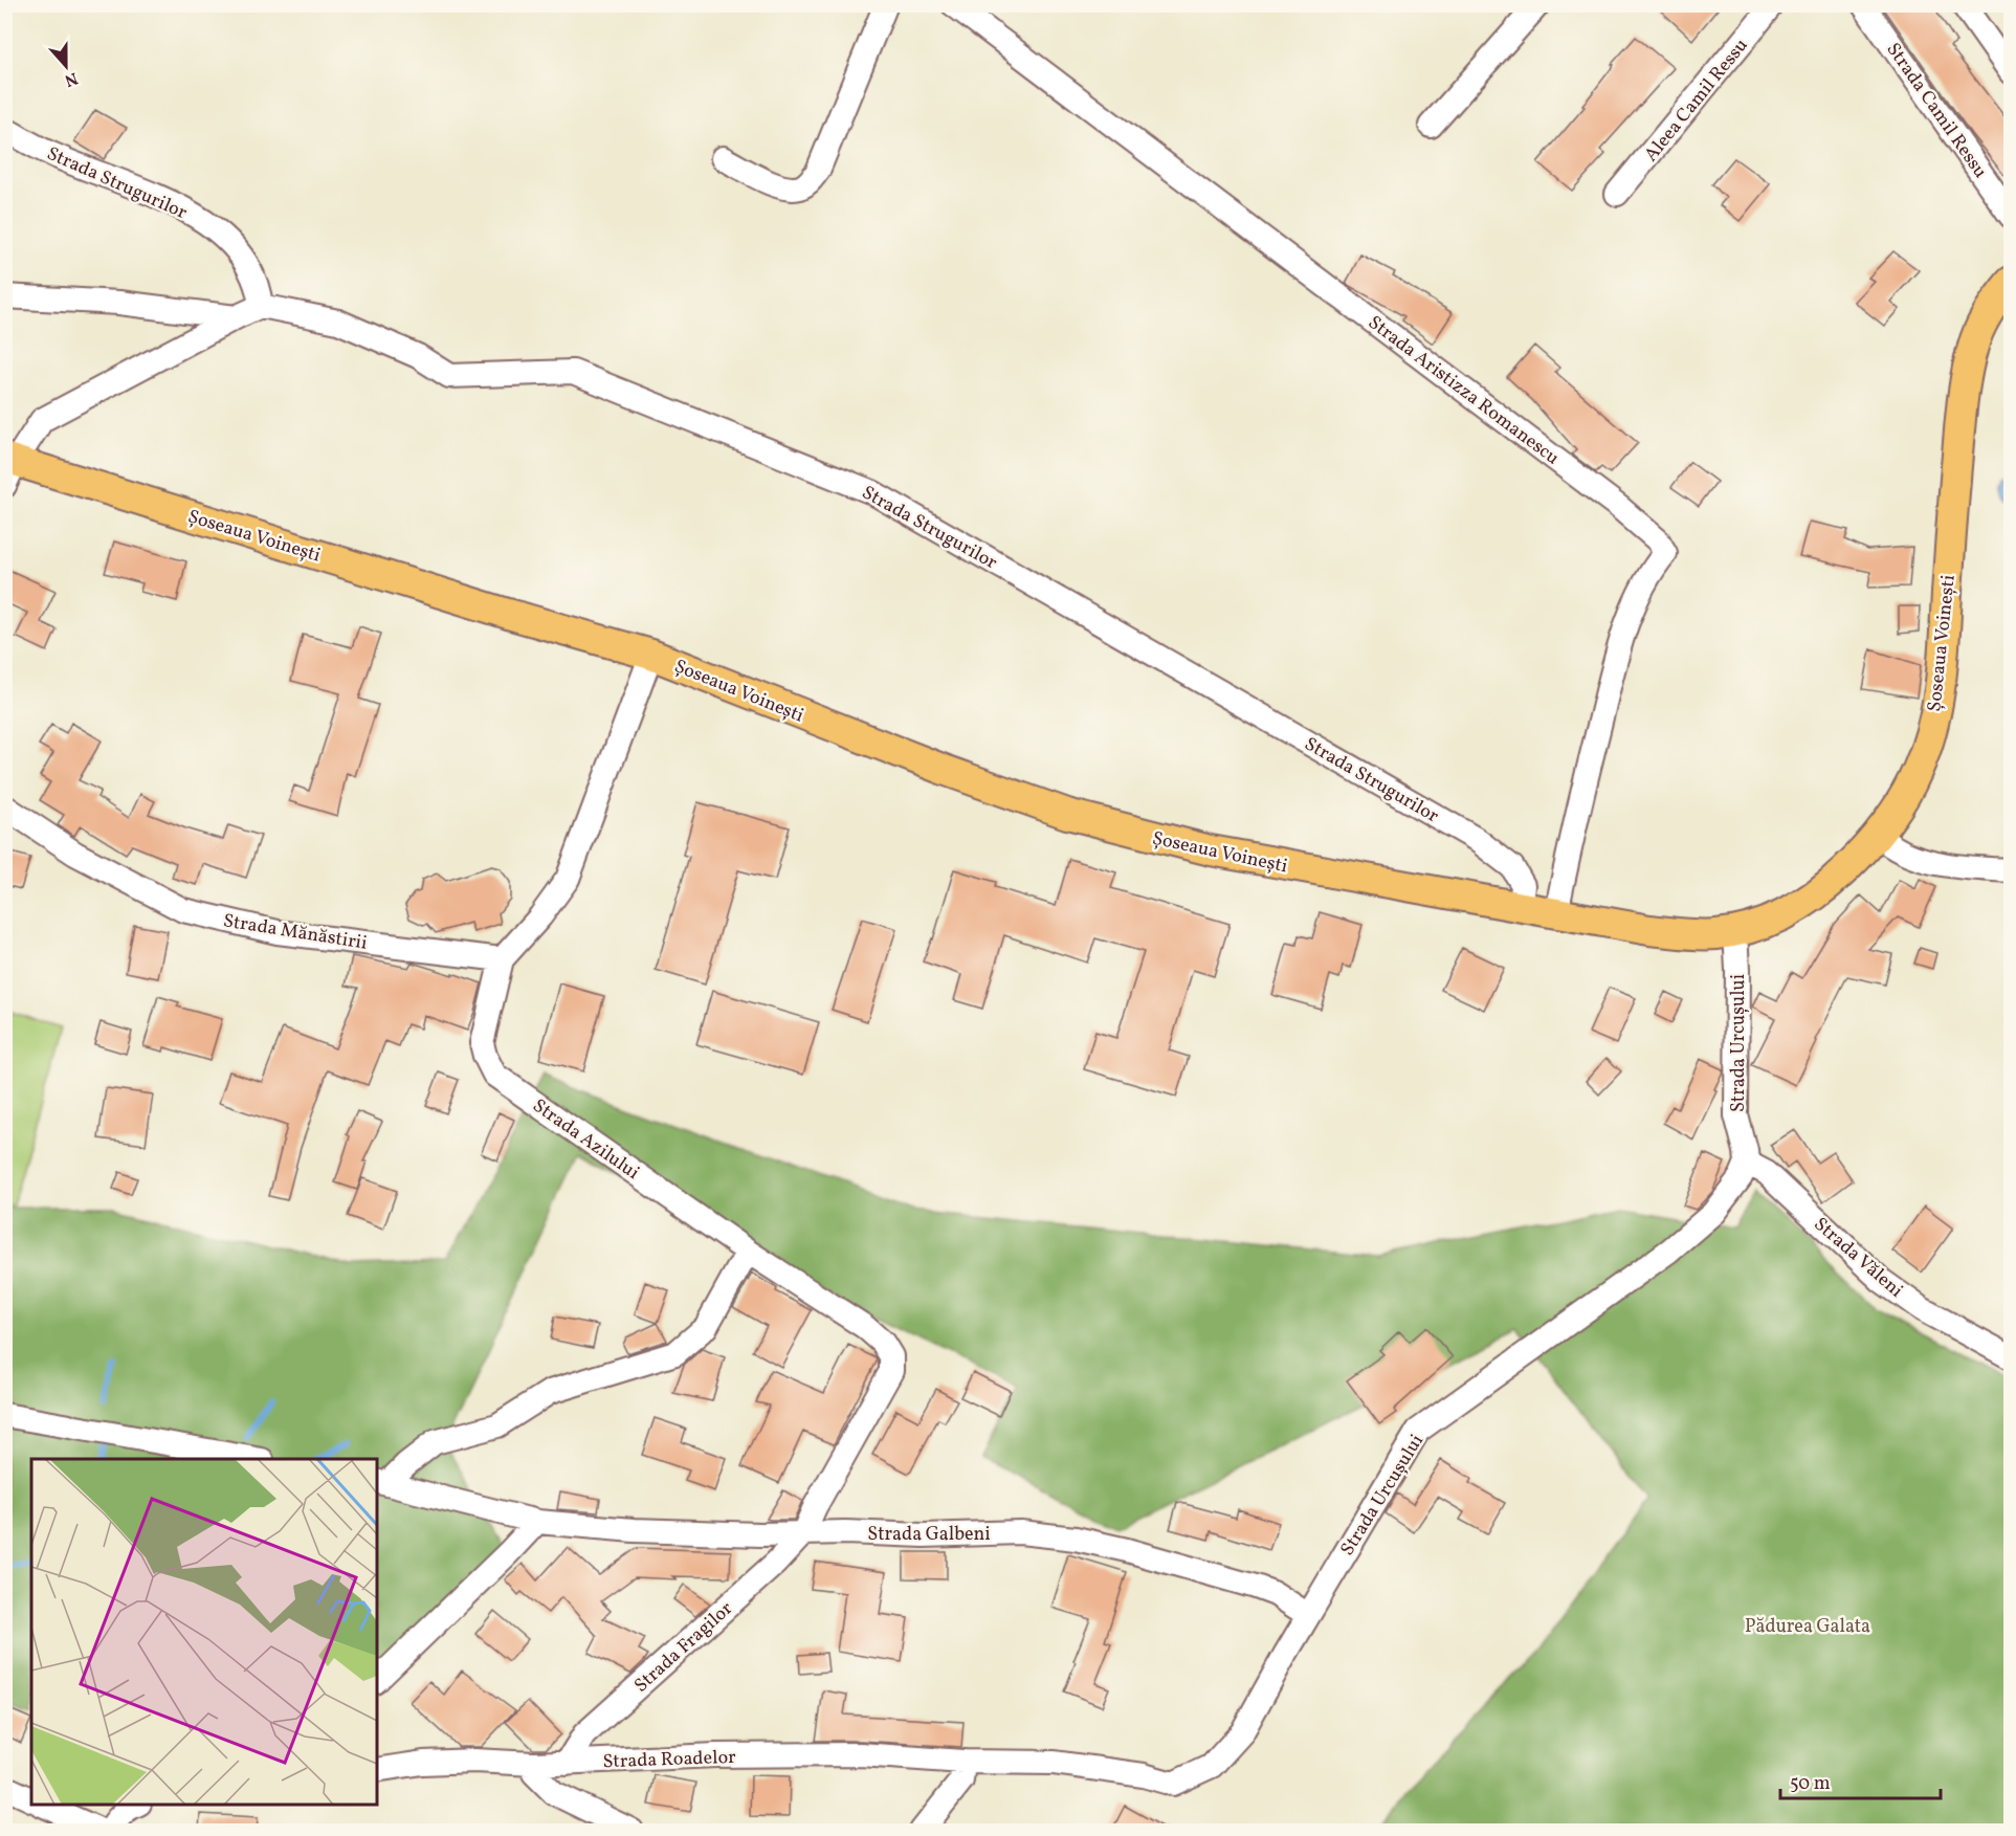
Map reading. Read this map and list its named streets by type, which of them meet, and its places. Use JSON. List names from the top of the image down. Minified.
{"streets":{"main road":["Șoseaua Voinești"],"street":["Aleea Camil Ressu","Strada Camil Ressu","Strada Strugurilor","Strada Aristizza Romanescu","Strada Mănăstirii","Strada Urcușului","Strada Azilului","Strada Văleni","Strada Galbeni","Strada Fragilor","Strada Roadelor"]},"crossings":[["Strada Strugurilor","Șoseaua Voinești"],["Strada Aristizza Romanescu","Șoseaua Voinești"],["Șoseaua Voinești","Strada Urcușului"],["Șoseaua Voinești","Strada Azilului"],["Strada Mănăstirii","Strada Azilului"],["Strada Urcușului","Strada Văleni"],["Strada Urcușului","Strada Galbeni"],["Strada Urcușului","Strada Roadelor"],["Strada Azilului","Strada Galbeni"],["Strada Azilului","Strada Fragilor"],["Strada Galbeni","Strada Fragilor"],["Strada Fragilor","Strada Roadelor"]],"parks":["Pădurea Galata"],"scale_bar":"50 m","north":"bottom"}
